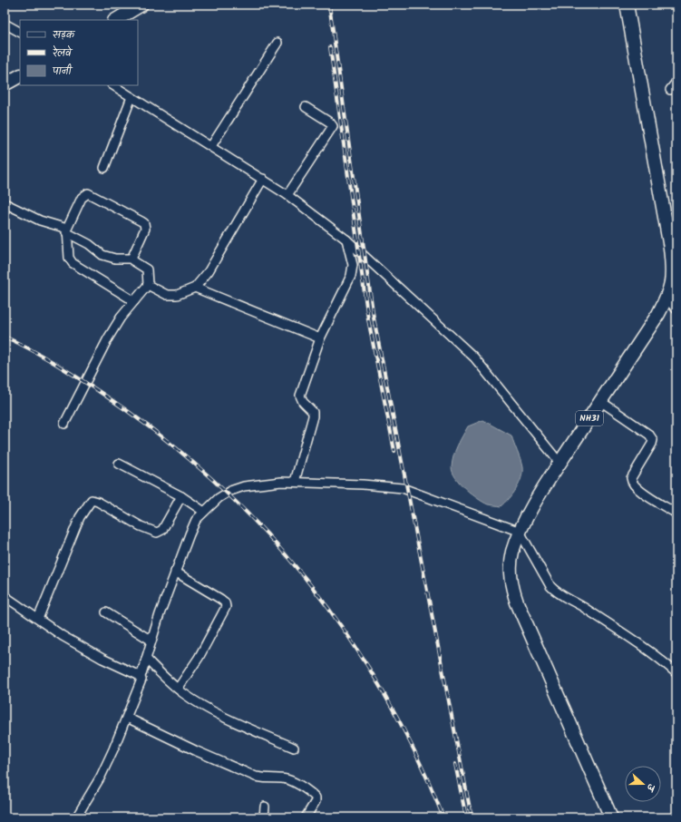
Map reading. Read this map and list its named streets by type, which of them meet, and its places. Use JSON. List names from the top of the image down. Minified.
{"streets":{"highway":["NH31"]},"legend":["सड़क","रेलवे","पानी"],"north":"right"}
